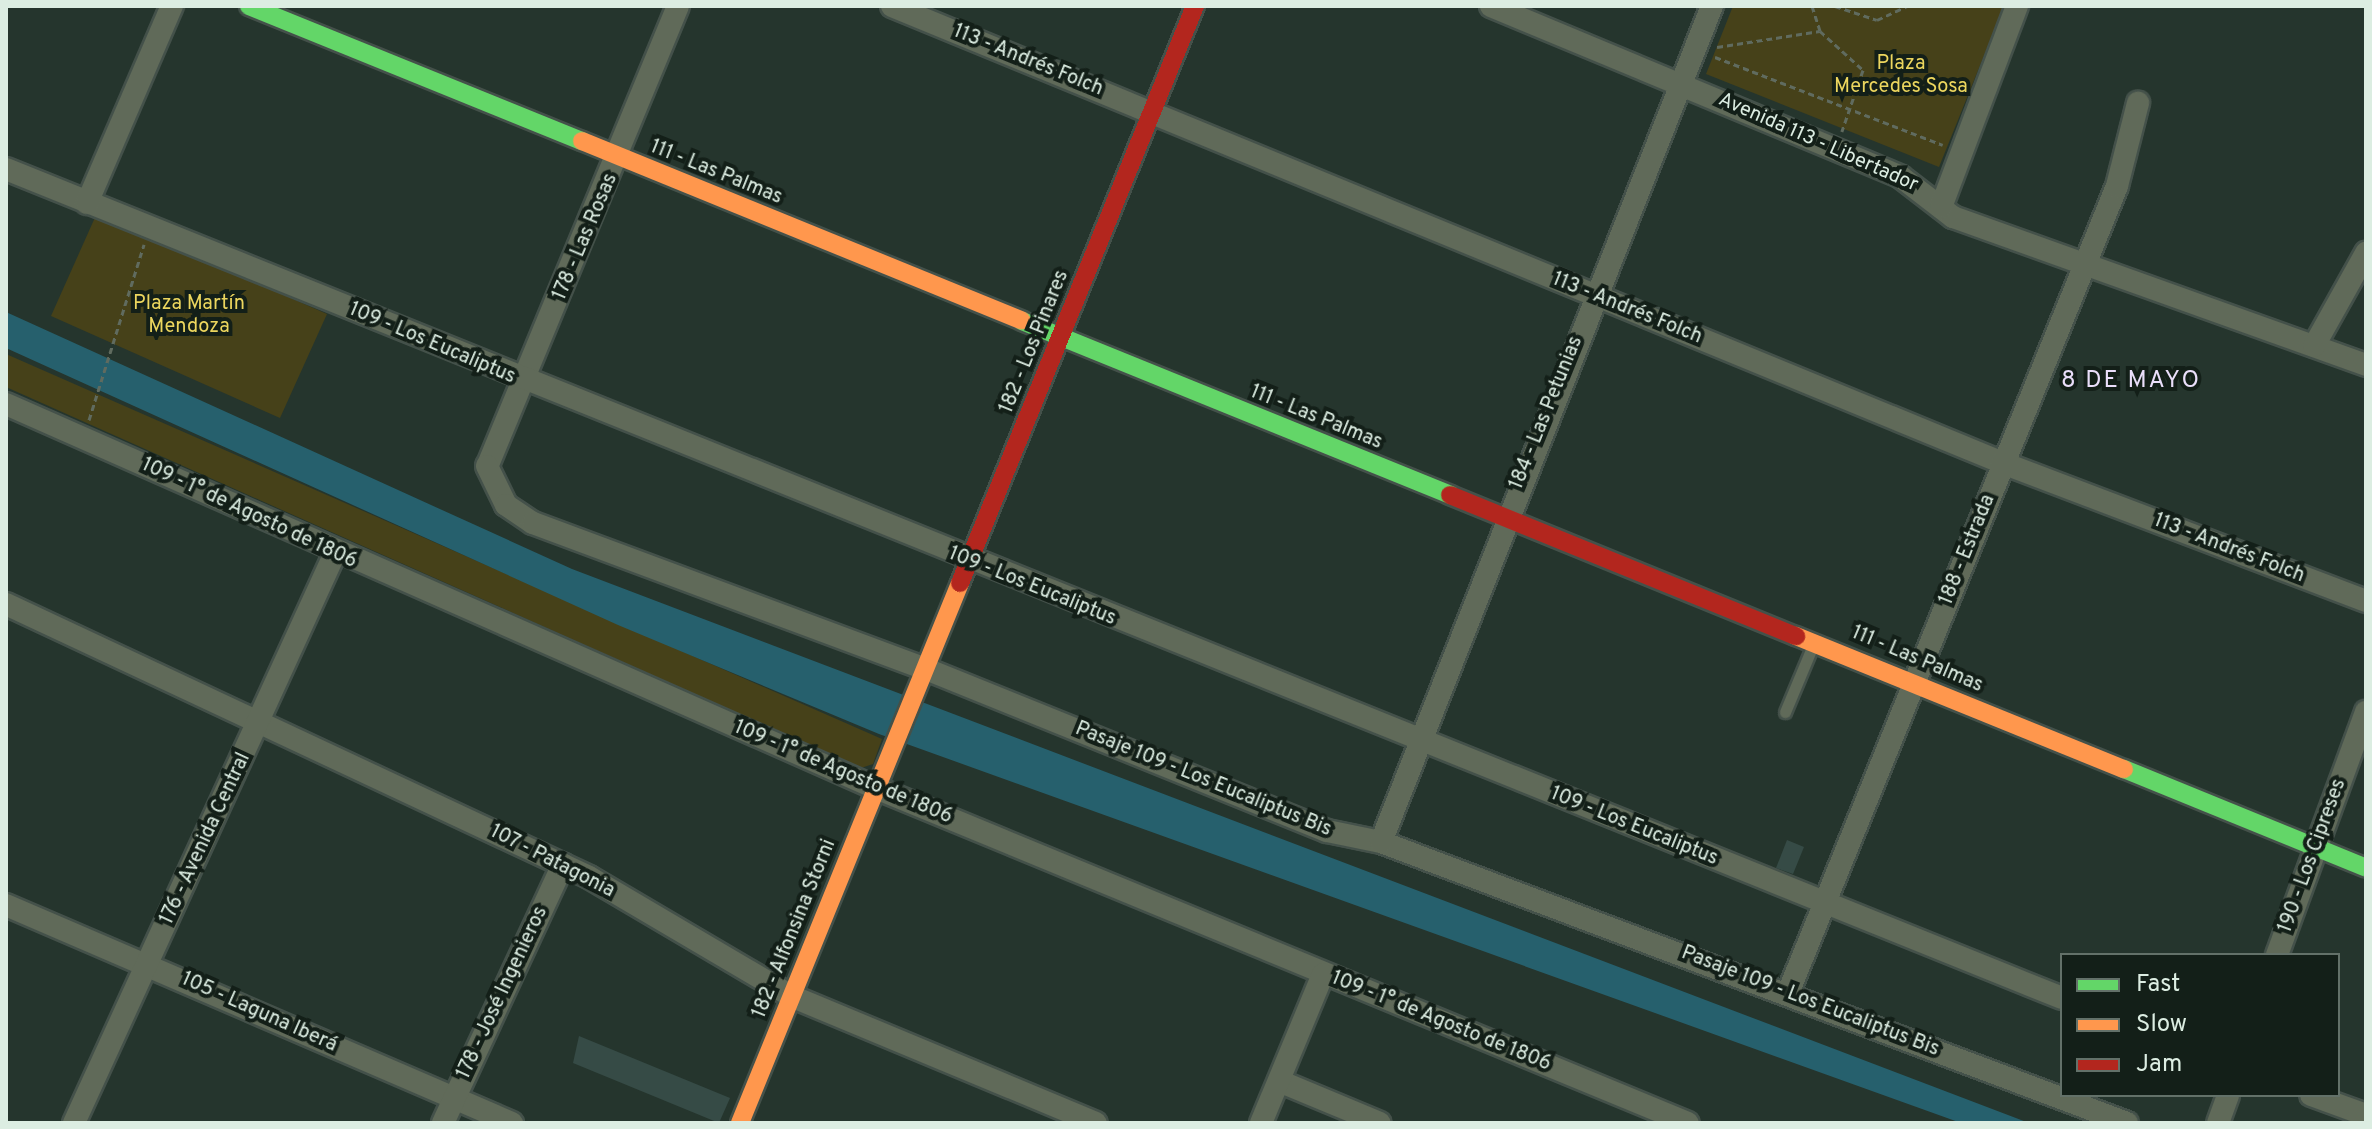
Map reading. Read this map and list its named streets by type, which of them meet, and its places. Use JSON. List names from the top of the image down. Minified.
{"streets":{"street":["113 - Andrés Folch","Avenida 113 - Libertador","111 - Las Palmas","178 - Las Rosas","182 - Los Pinares","109 - Los Eucaliptus","184 - Las Petunias","109 - 1° de Agosto de 1806","188 - Estrada","Pasaje 109 - Los Eucaliptus Bis","176 - Avenida Central","190 - Los Cipreses","107 - Patagonia","182 - Alfonsina Storni","178 - José Ingenieros","105 - Laguna Iberá"]},"crossings":[["113 - Andrés Folch","182 - Los Pinares"],["113 - Andrés Folch","184 - Las Petunias"],["113 - Andrés Folch","188 - Estrada"],["Avenida 113 - Libertador","184 - Las Petunias"],["Avenida 113 - Libertador","188 - Estrada"],["111 - Las Palmas","178 - Las Rosas"],["111 - Las Palmas","182 - Los Pinares"],["111 - Las Palmas","184 - Las Petunias"],["111 - Las Palmas","188 - Estrada"],["111 - Las Palmas","190 - Los Cipreses"],["178 - Las Rosas","109 - Los Eucaliptus"],["178 - Las Rosas","Pasaje 109 - Los Eucaliptus Bis"],["182 - Los Pinares","109 - Los Eucaliptus"],["182 - Los Pinares","Pasaje 109 - Los Eucaliptus Bis"],["182 - Los Pinares","182 - Alfonsina Storni"],["109 - Los Eucaliptus","184 - Las Petunias"],["109 - Los Eucaliptus","188 - Estrada"],["184 - Las Petunias","Pasaje 109 - Los Eucaliptus Bis"],["109 - 1° de Agosto de 1806","176 - Avenida Central"],["109 - 1° de Agosto de 1806","182 - Alfonsina Storni"],["188 - Estrada","Pasaje 109 - Los Eucaliptus Bis"],["176 - Avenida Central","107 - Patagonia"],["176 - Avenida Central","105 - Laguna Iberá"],["107 - Patagonia","182 - Alfonsina Storni"],["107 - Patagonia","178 - José Ingenieros"],["178 - José Ingenieros","105 - Laguna Iberá"]],"districts":["8 DE MAYO"],"parks":["Plaza Mercedes Sosa","Plaza Martín Mendoza"],"legend":["Fast","Slow","Jam"]}
